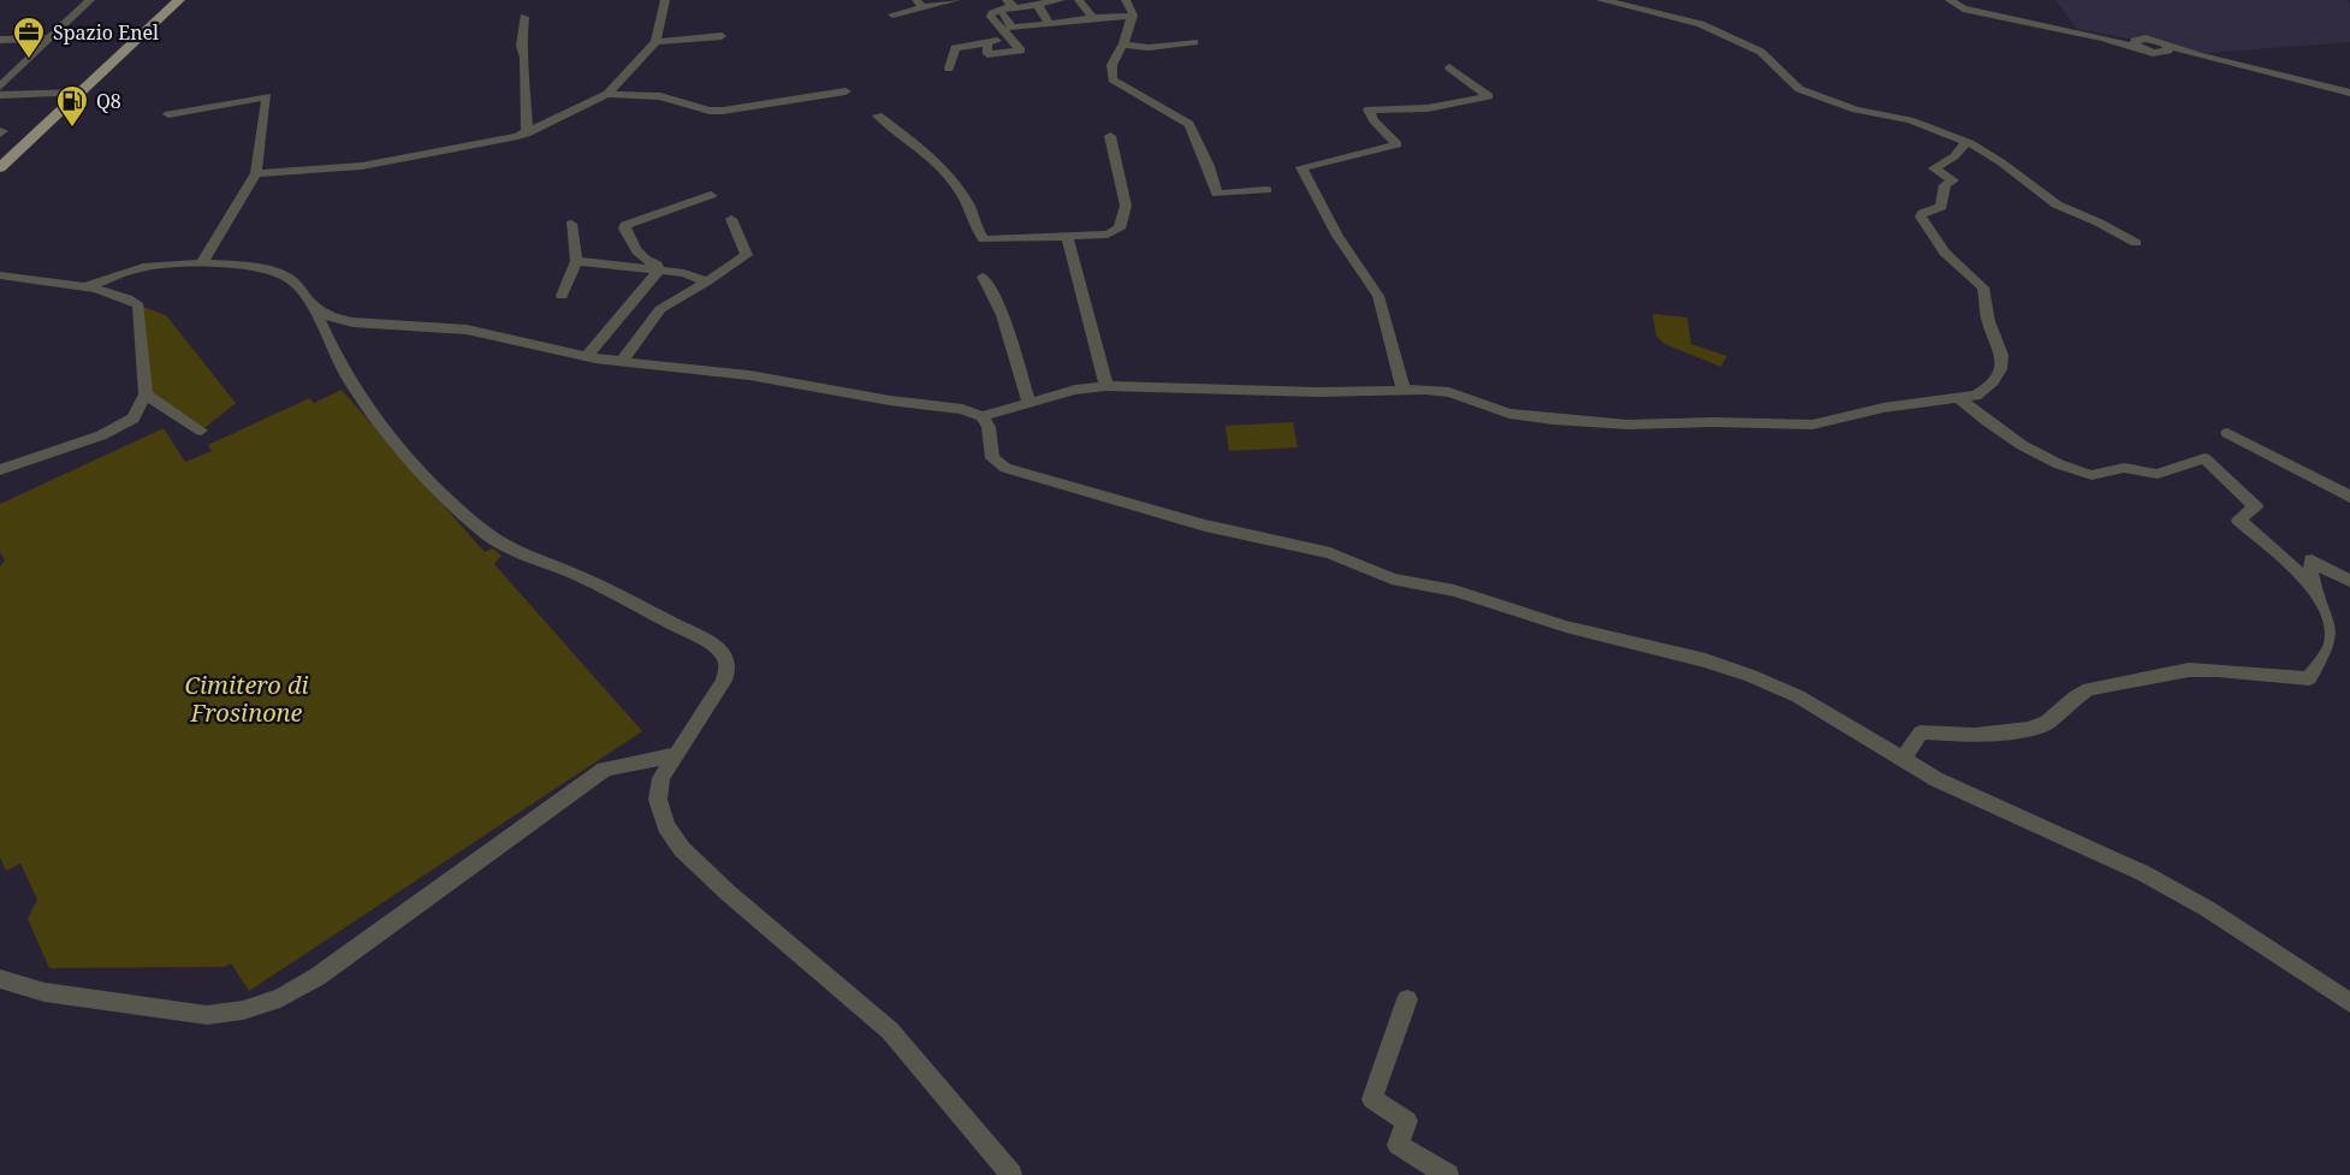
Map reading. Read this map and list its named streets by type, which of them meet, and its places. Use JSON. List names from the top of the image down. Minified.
{"parks":["Cimitero di Frosinone"],"places":{"office":["Spazio Enel"],"fuel station":["Q8"]}}
